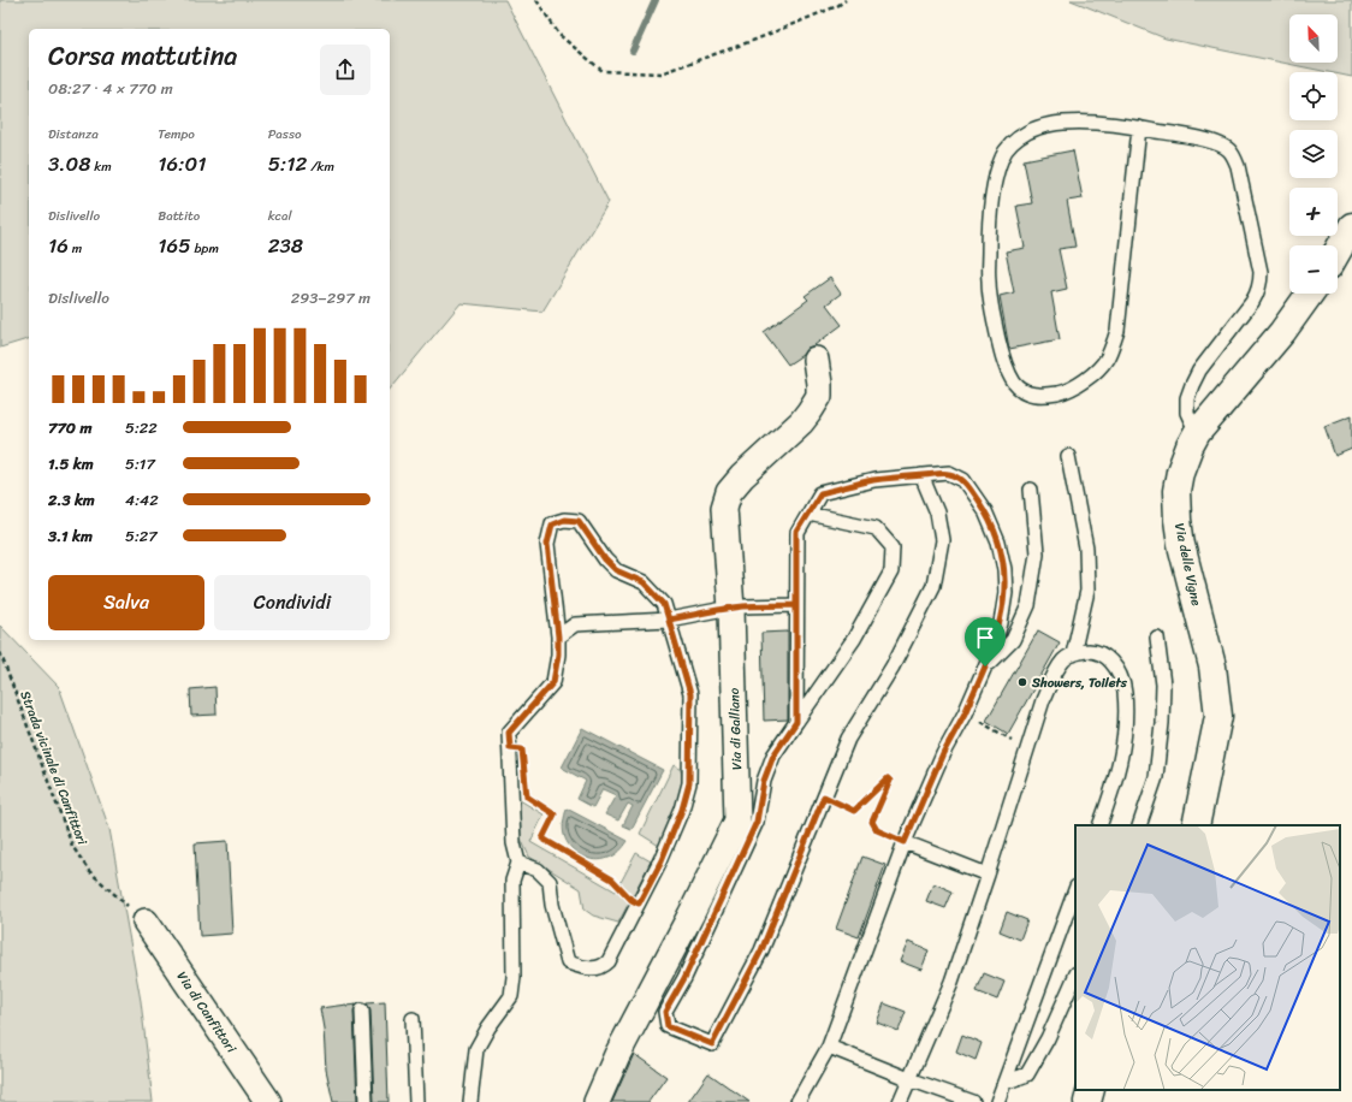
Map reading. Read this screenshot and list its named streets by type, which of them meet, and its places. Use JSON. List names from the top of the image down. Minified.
{"streets":{"street":["Via delle Vigne","Via di Galliano","Via di Canfittori"],"path":["Strada vicinale di Canfittori"]},"crossings":[["Strada vicinale di Canfittori","Via di Canfittori"]],"places":["Showers, Toilets"],"north":"top left","page":{"map_buttons":["+","−"],"heading":["Corsa mattutina","08:27 · 4 × 770 m"],"stats":[["Distanza","3.08 km"],["Tempo","16:01"],["Passo","5:12 /km"],["Dislivello","16 m"],["Battito","165 bpm"],["kcal","238"]],"chart":["Dislivello","293–297 m"],"list":[{"name":"770 m","note":"5:22"},{"name":"1.5 km","note":"5:17"},{"name":"2.3 km","note":"4:42"},{"name":"3.1 km","note":"5:27"}],"buttons":["Salva","Condividi"]}}
